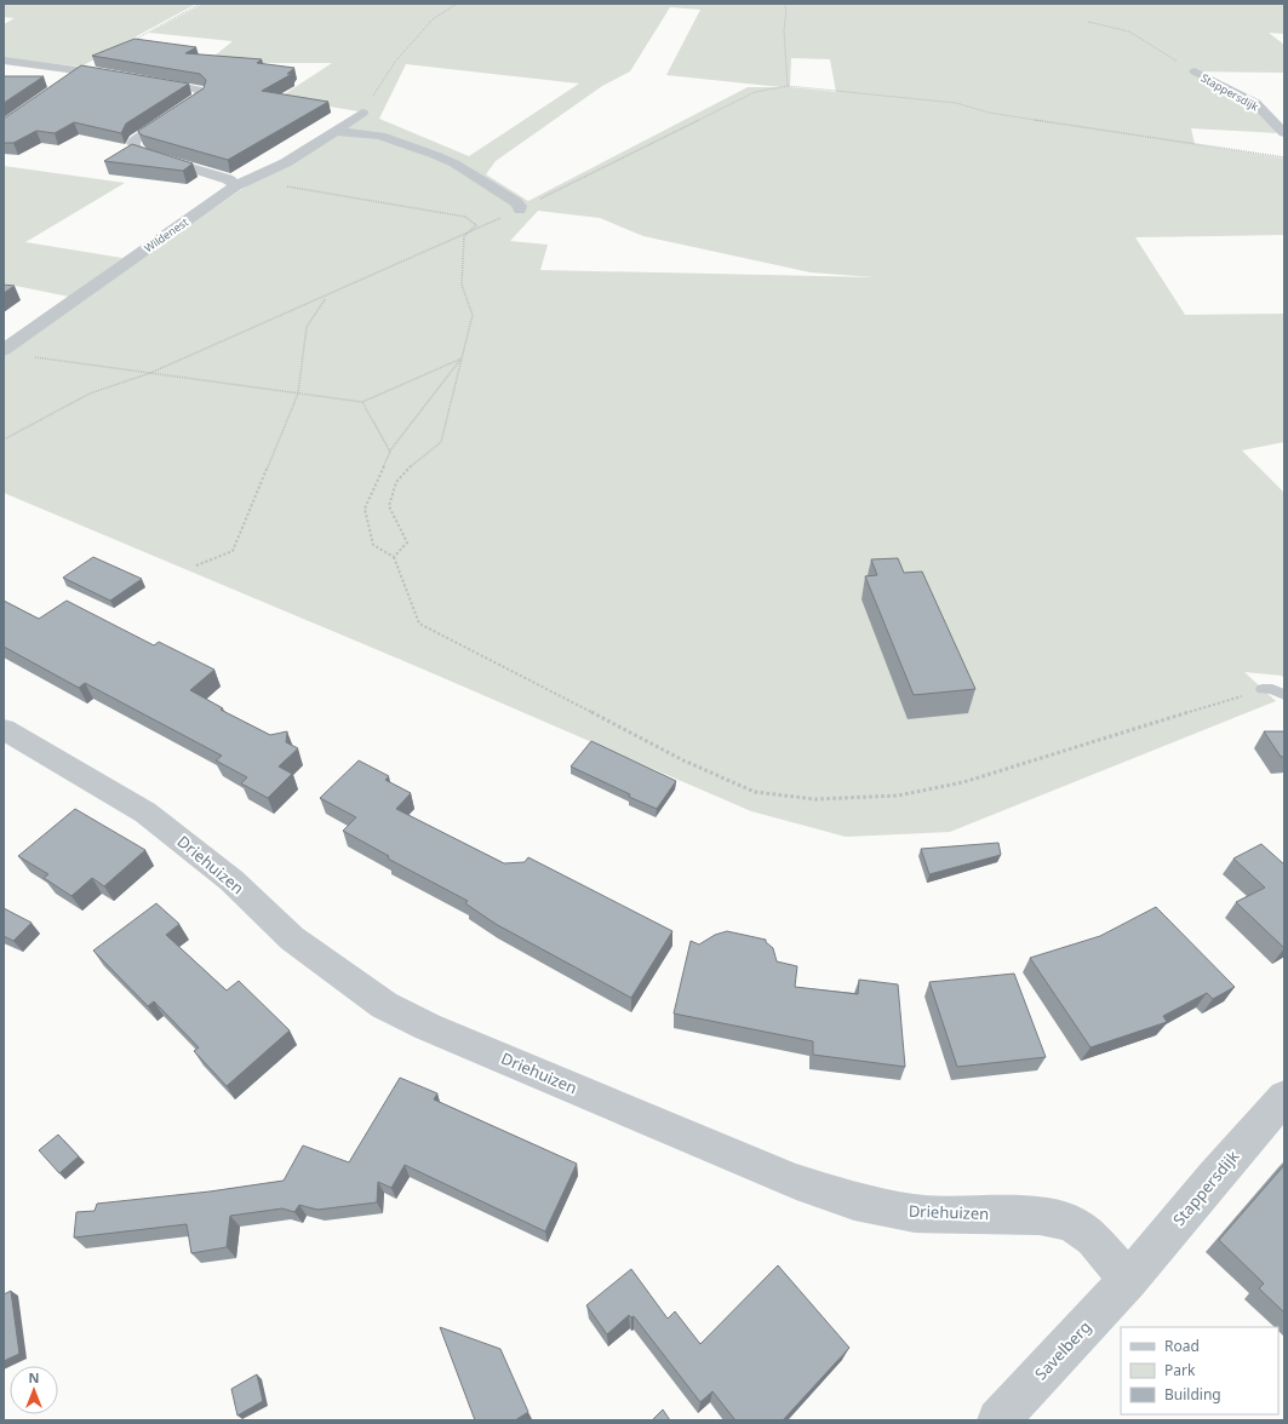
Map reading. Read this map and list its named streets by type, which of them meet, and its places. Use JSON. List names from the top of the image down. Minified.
{"streets":{"street":["Stappersdijk","Wildenest","Driehuizen","Savelberg"]},"crossings":[["Stappersdijk","Driehuizen"],["Stappersdijk","Savelberg"],["Driehuizen","Savelberg"]],"legend":["Road","Park","Building"],"north":"top"}
